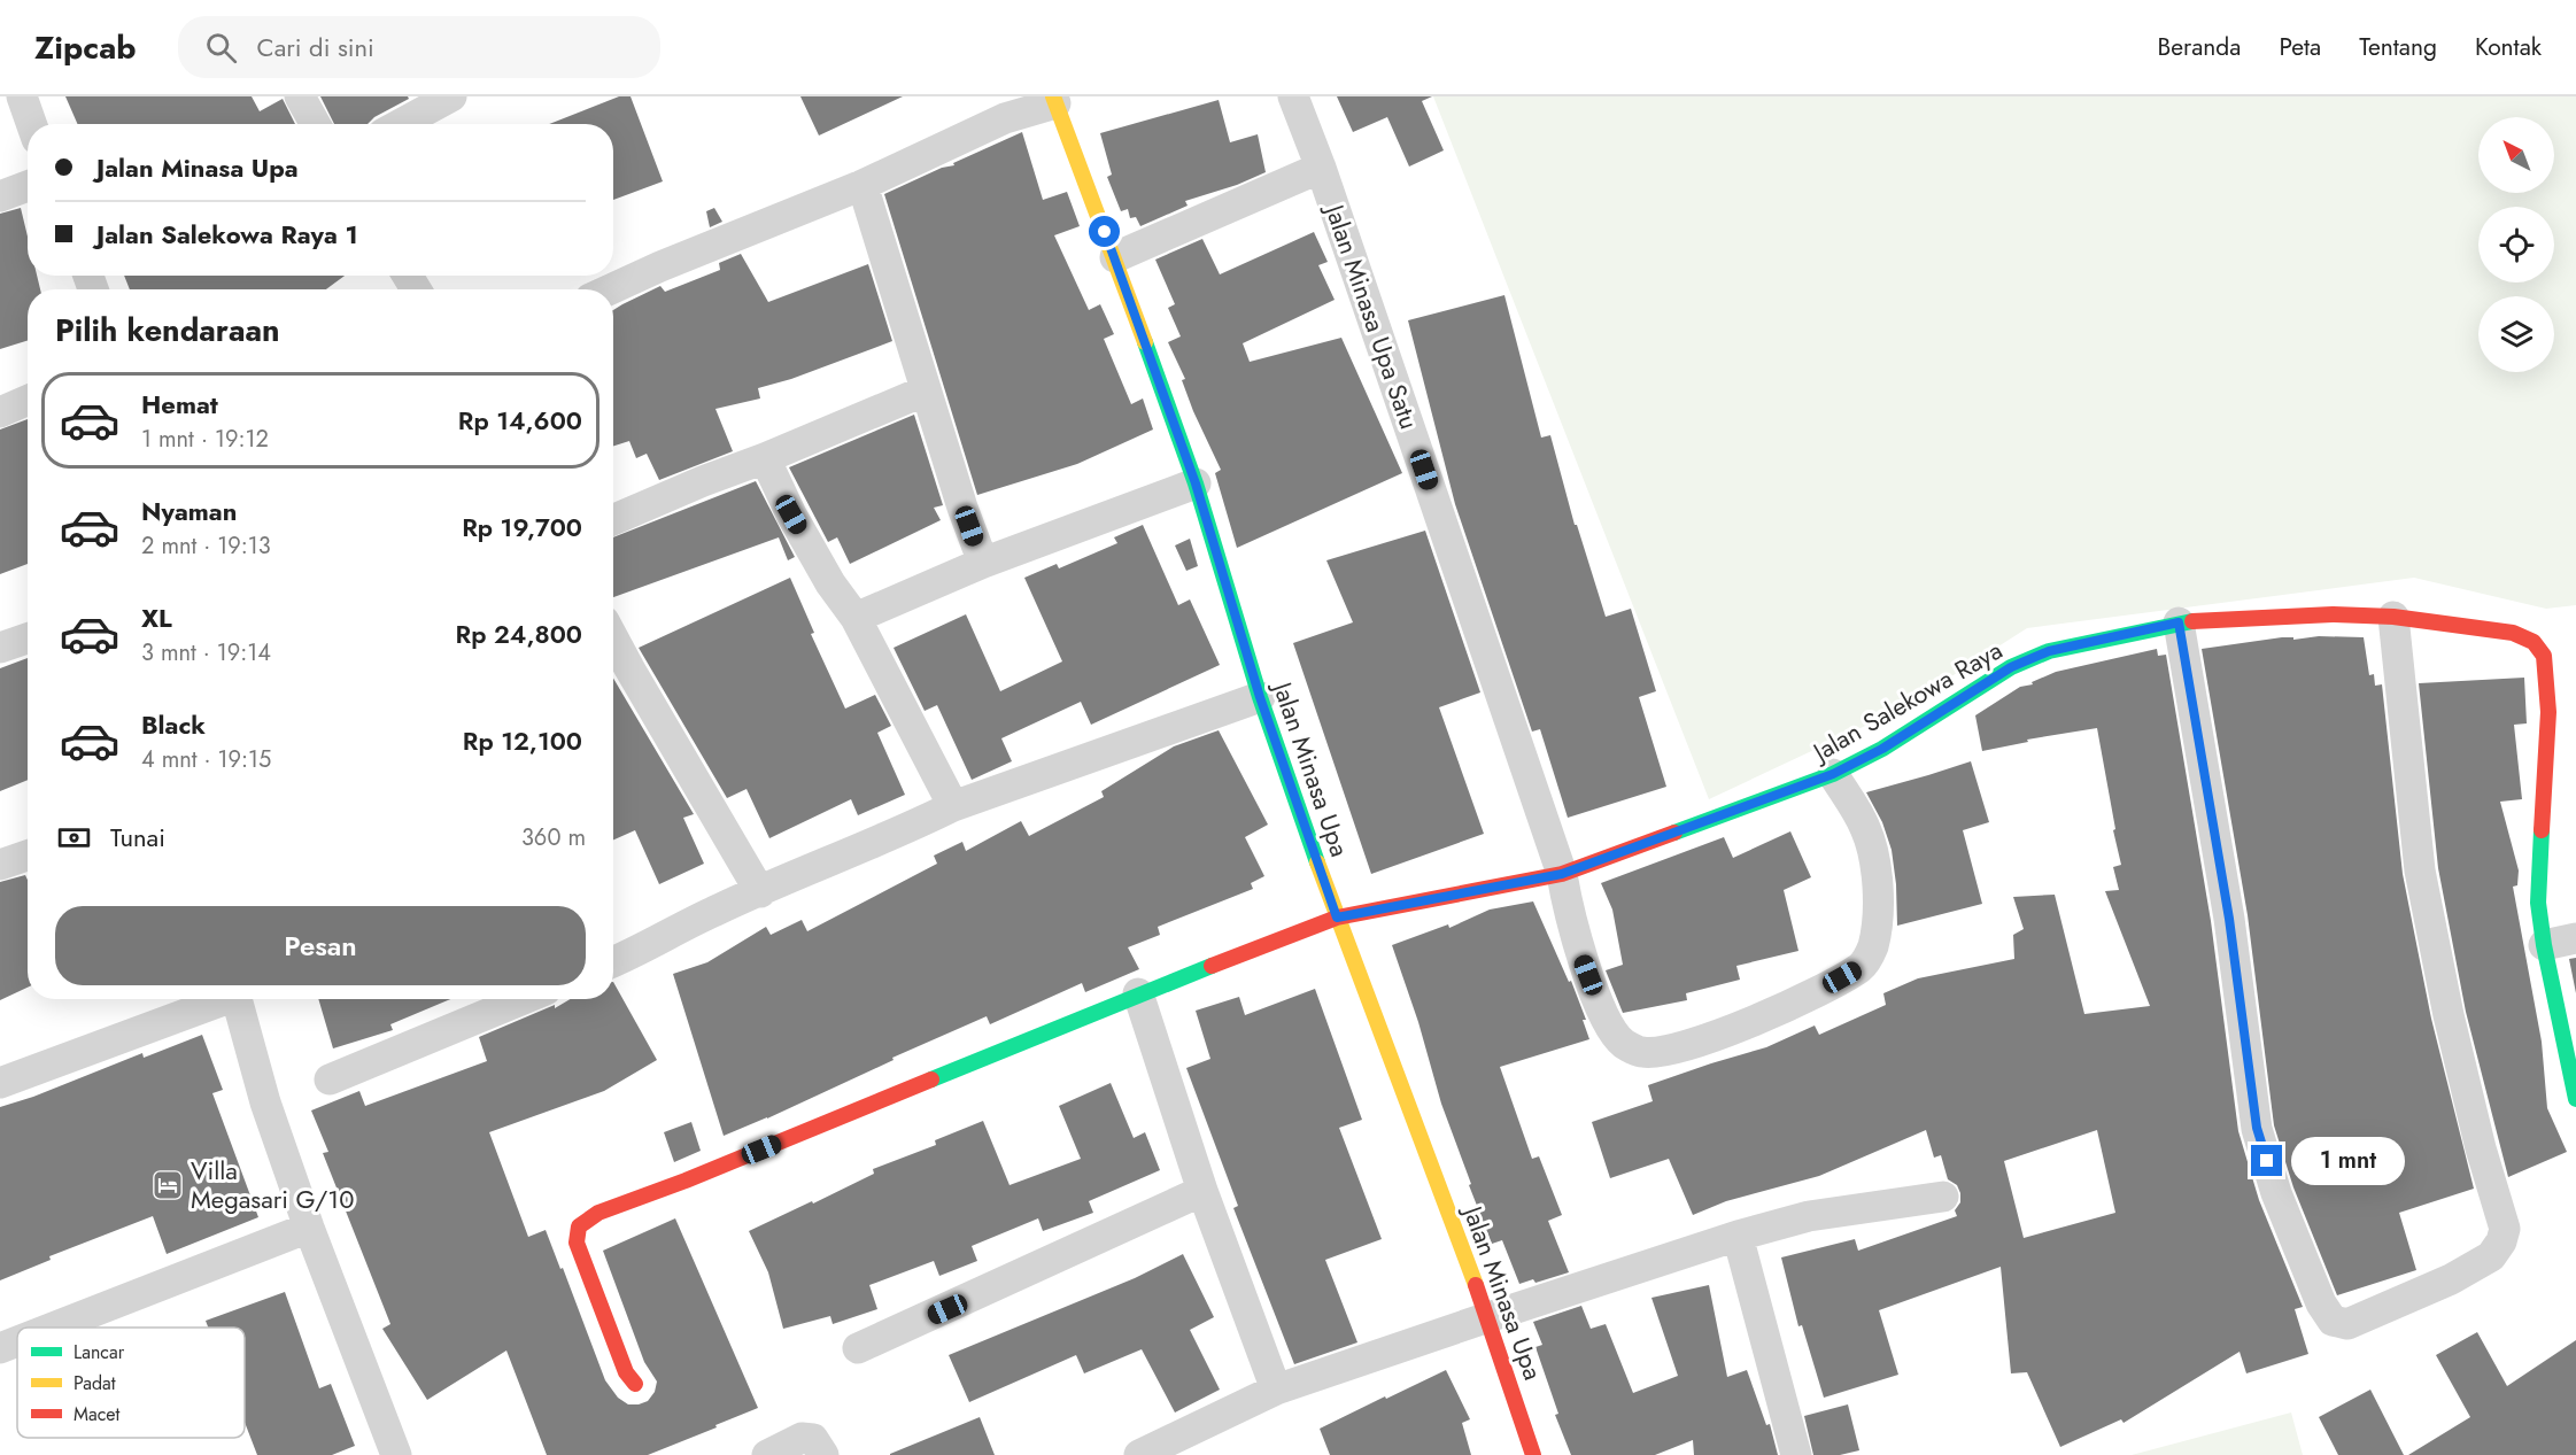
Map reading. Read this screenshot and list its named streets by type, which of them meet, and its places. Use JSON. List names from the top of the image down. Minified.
{"streets":{"street":["Jalan Minasa Upa Satu","Jalan Salekowa Raya","Jalan Minasa Upa"]},"crossings":[["Jalan Minasa Upa Satu","Jalan Salekowa Raya"],["Jalan Salekowa Raya","Jalan Minasa Upa"]],"places":{"hotel":["Villa Megasari G/10"]},"legend":["Lancar","Padat","Macet"],"north":"top left","page":{"header":"Zipcab","search":"Cari di sini","nav":["Beranda","Peta","Tentang","Kontak"],"banner":["Jalan Minasa Upa","Jalan Salekowa Raya 1"],"heading":"Pilih kendaraan","list":[{"name":"Hemat","note":"1 mnt · 19:12","value":"Rp 14,600"},{"name":"Nyaman","note":"2 mnt · 19:13","value":"Rp 19,700"},{"name":"XL","note":"3 mnt · 19:14","value":"Rp 24,800"},{"name":"Black","note":"4 mnt · 19:15","value":"Rp 12,100"}],"pay":["Tunai","360 m"],"buttons":"Pesan","bubble":"1 mnt"}}
